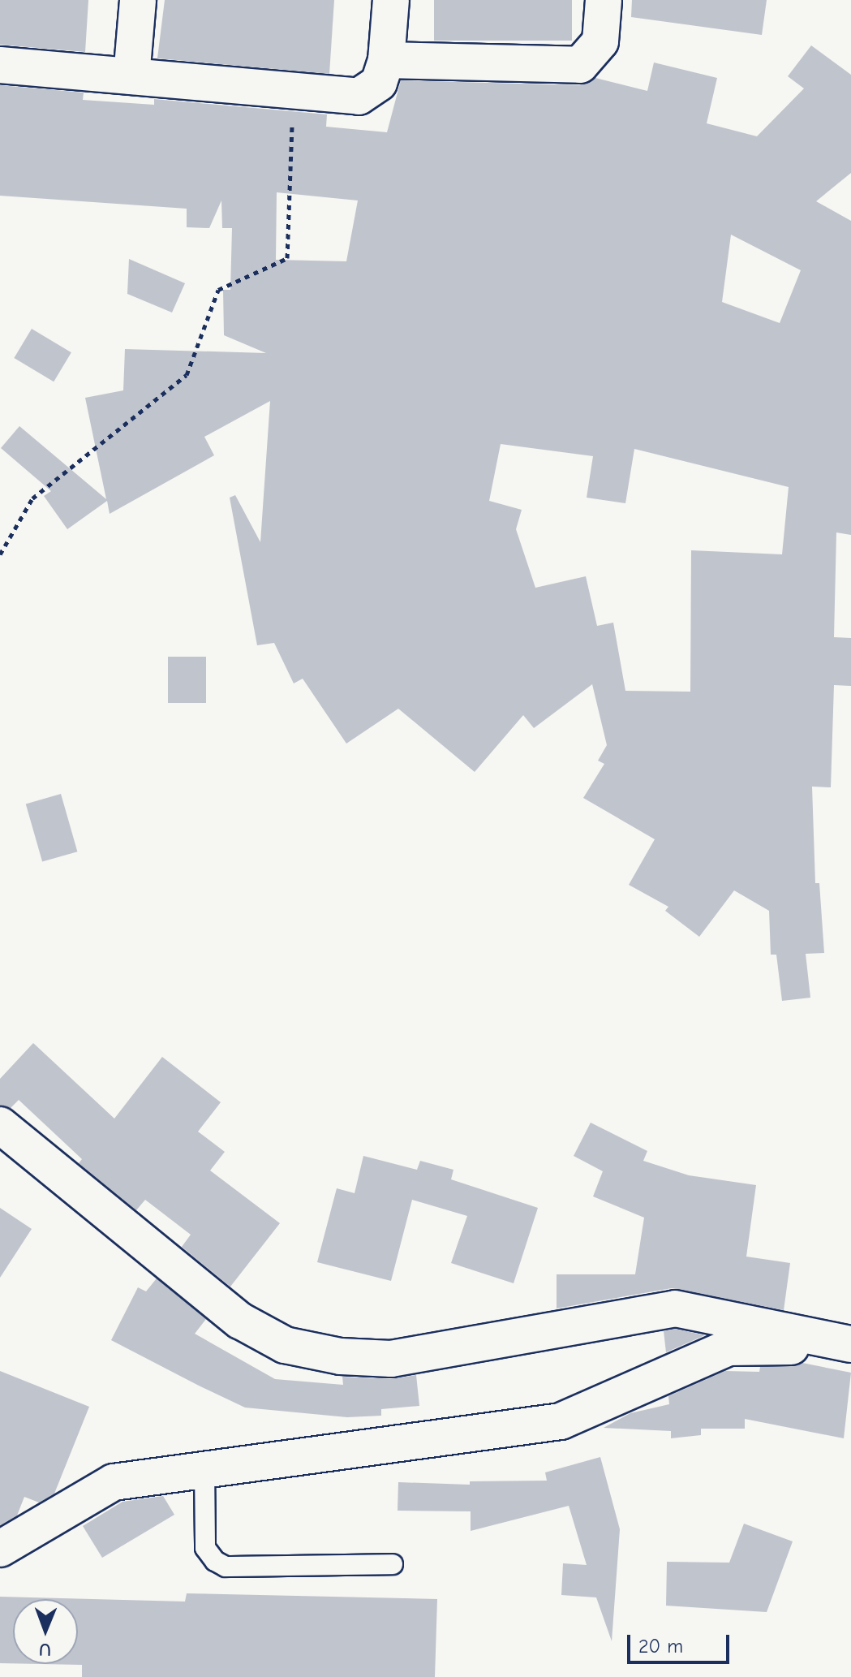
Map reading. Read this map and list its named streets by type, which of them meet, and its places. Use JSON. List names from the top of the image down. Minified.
{"scale_bar":"20 m","north":"bottom"}
